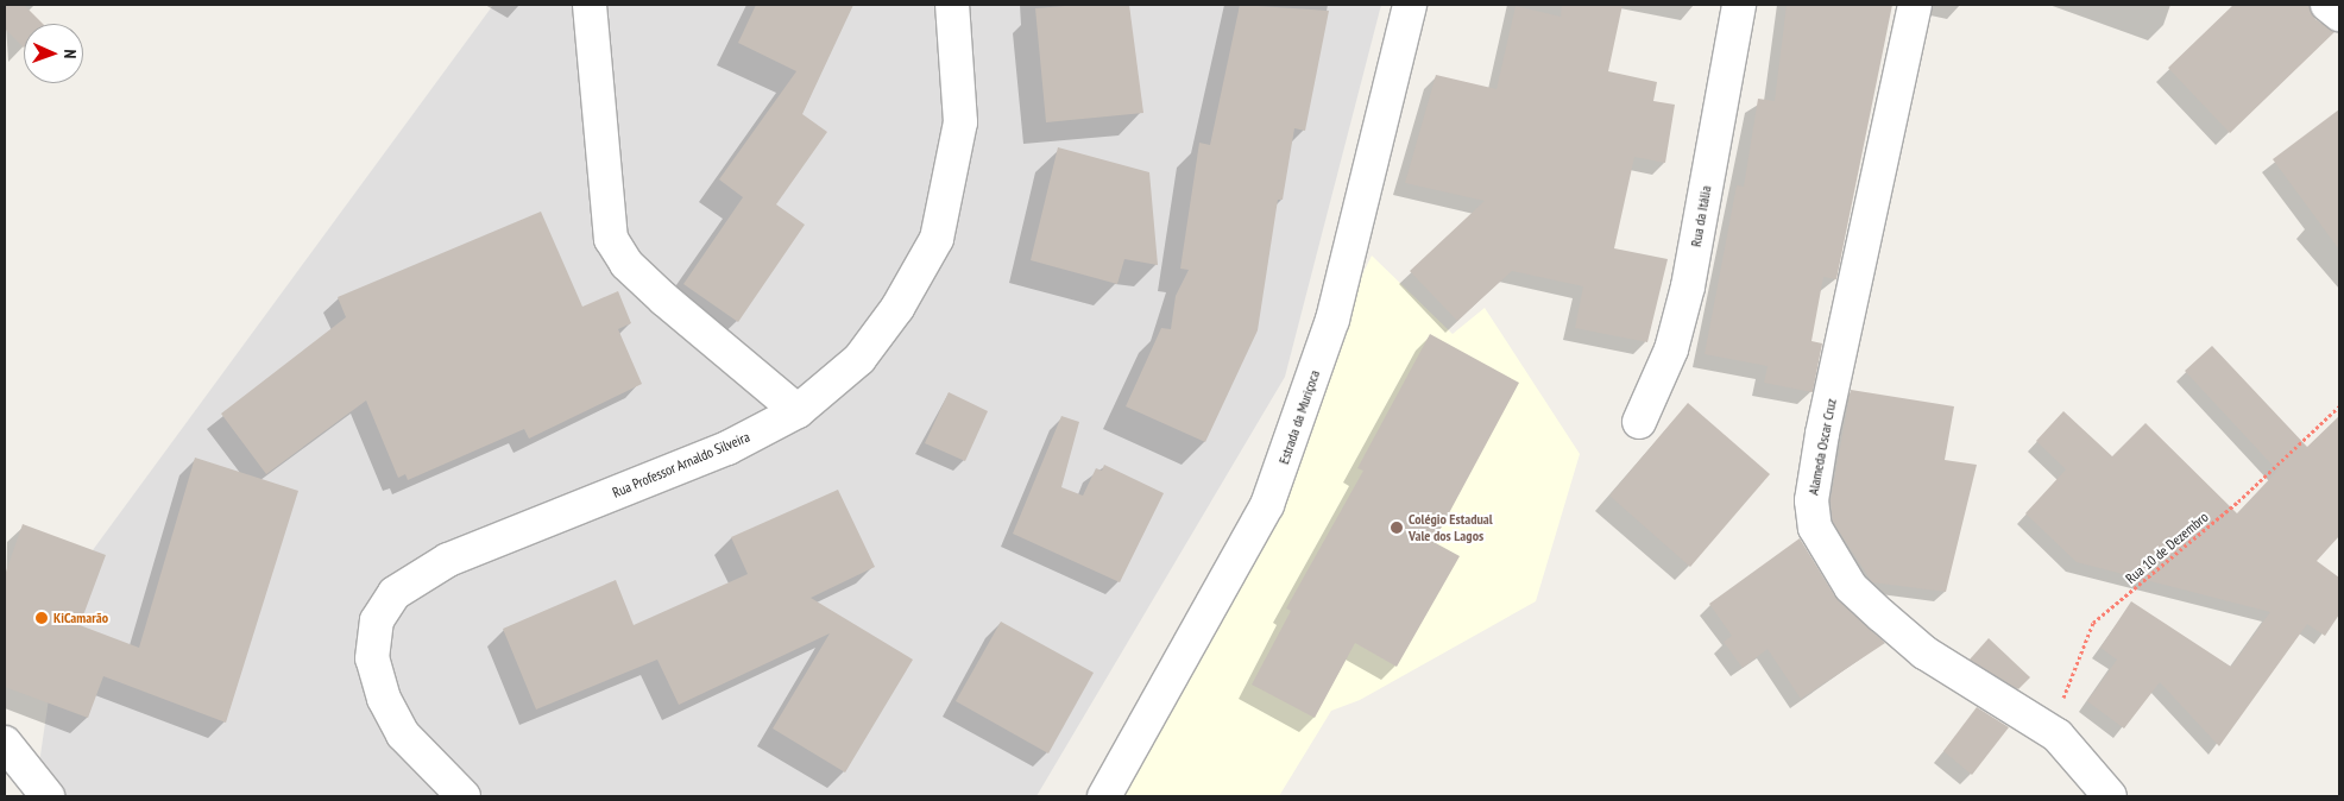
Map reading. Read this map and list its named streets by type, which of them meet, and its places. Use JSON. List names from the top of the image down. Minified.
{"streets":{"street":["Rua da Itália","Estrada da Muriçoca","Alameda Oscar Cruz","Rua Professor Arnaldo Silveira"],"path":["Rua 10 de Dezembro"]},"crossings":[["Alameda Oscar Cruz","Rua 10 de Dezembro"]],"places":["Colégio Estadual Vale dos Lagos","KiCamarão"],"north":"right"}
